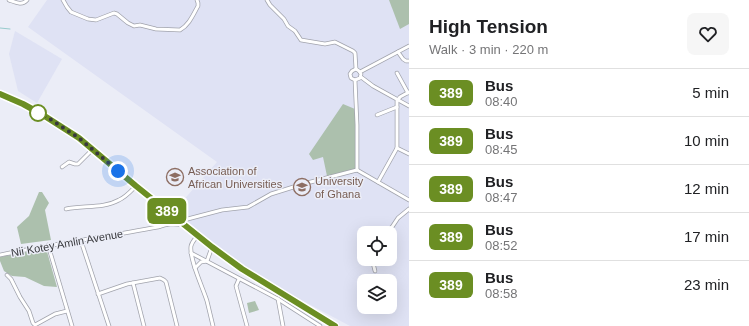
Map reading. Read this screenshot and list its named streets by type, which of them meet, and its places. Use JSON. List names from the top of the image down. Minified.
{"streets":{"street":["Nii Kotey Amlin Avenue"]},"places":{"school or university":["Association of African Universities","University of Ghana"]},"lines":["bus line 389"],"page":{"on_map":"389","heading":["High Tension","Walk · 3 min · 220 m"],"list":[{"mark":"389","name":"Bus","note":"08:40","value":"5 min"},{"mark":"389","name":"Bus","note":"08:45","value":"10 min"},{"mark":"389","name":"Bus","note":"08:47","value":"12 min"},{"mark":"389","name":"Bus","note":"08:52","value":"17 min"},{"mark":"389","name":"Bus","note":"08:58","value":"23 min"}]}}
